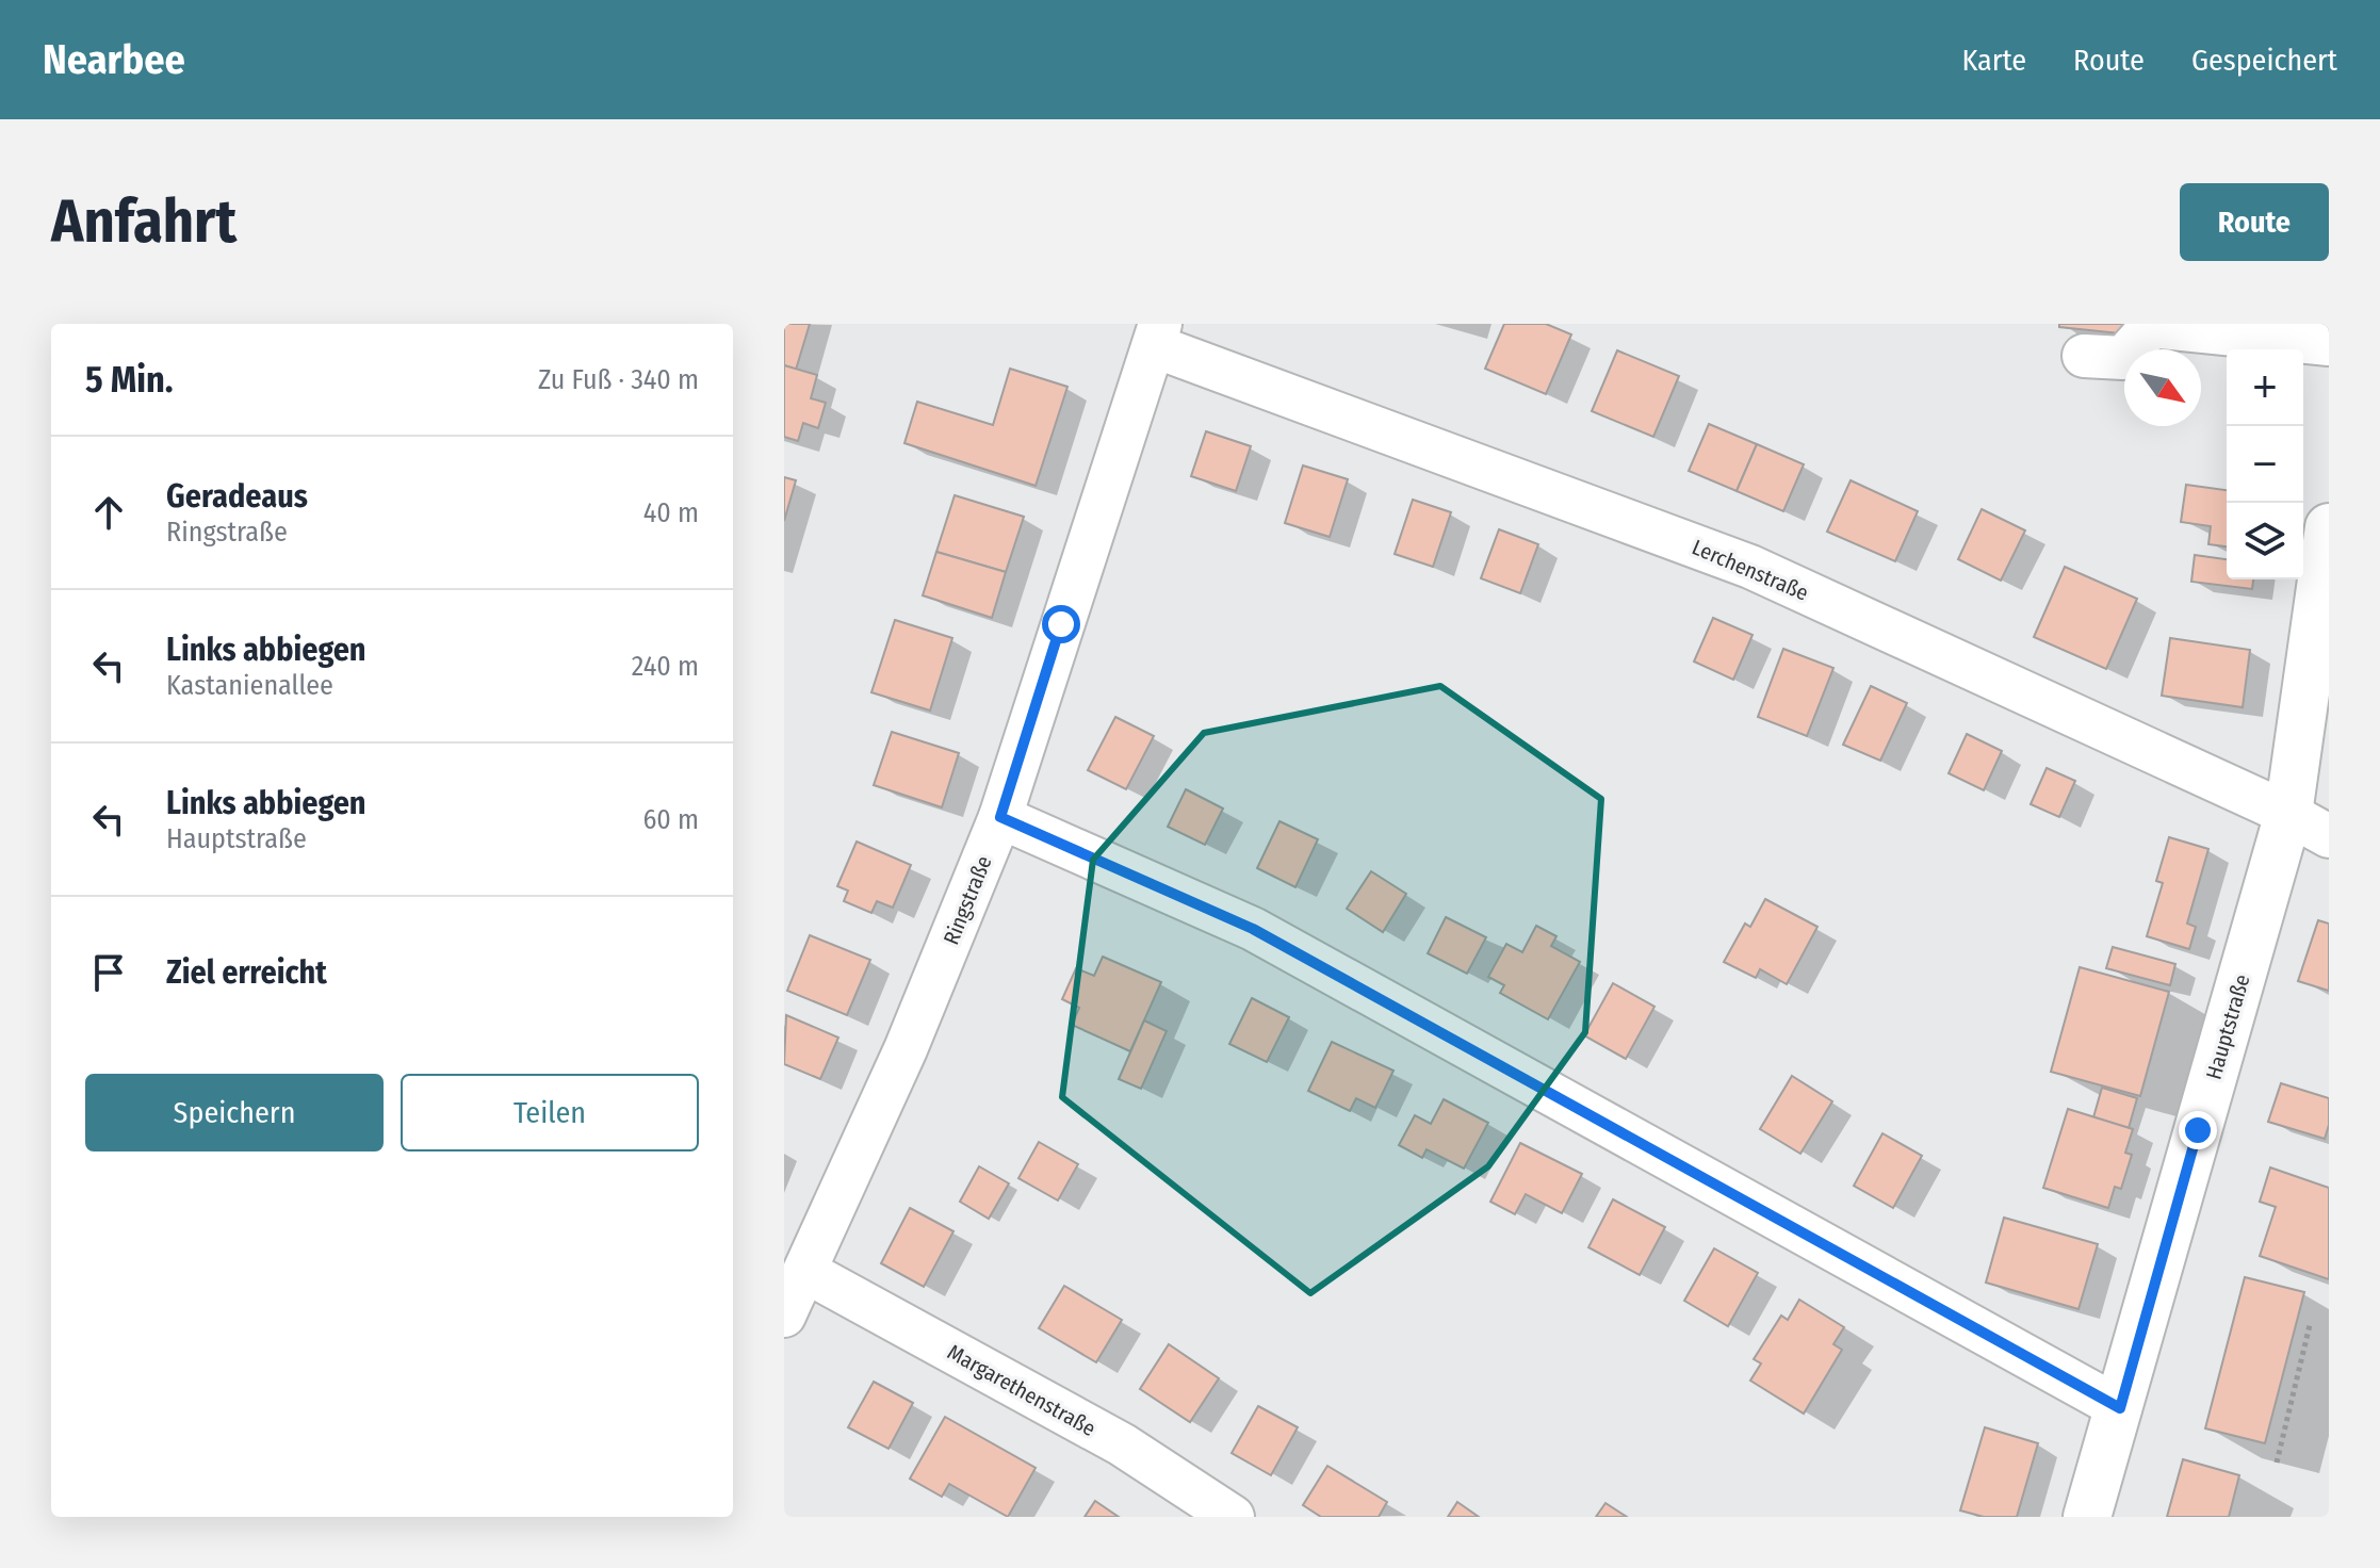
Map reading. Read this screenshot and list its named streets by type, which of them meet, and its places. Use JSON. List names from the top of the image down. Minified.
{"streets":{"main road":["Hauptstraße"],"street":["Lerchenstraße","Ringstraße","Margarethenstraße"]},"crossings":[["Lerchenstraße","Ringstraße"],["Lerchenstraße","Hauptstraße"],["Ringstraße","Margarethenstraße"]],"north":"bottom right","page":{"header":"Nearbee","nav":["Karte","Route","Gespeichert"],"buttons":["Route",["Speichern","Teilen"]],"title":"Anfahrt","heading":["5 Min.","Zu Fuß · 340 m"],"map_buttons":["+","−"],"list":[["Geradeaus","Ringstraße","40 m"],["Links abbiegen","Kastanienallee","240 m"],["Links abbiegen","Hauptstraße","60 m"],"Ziel erreicht"]}}
